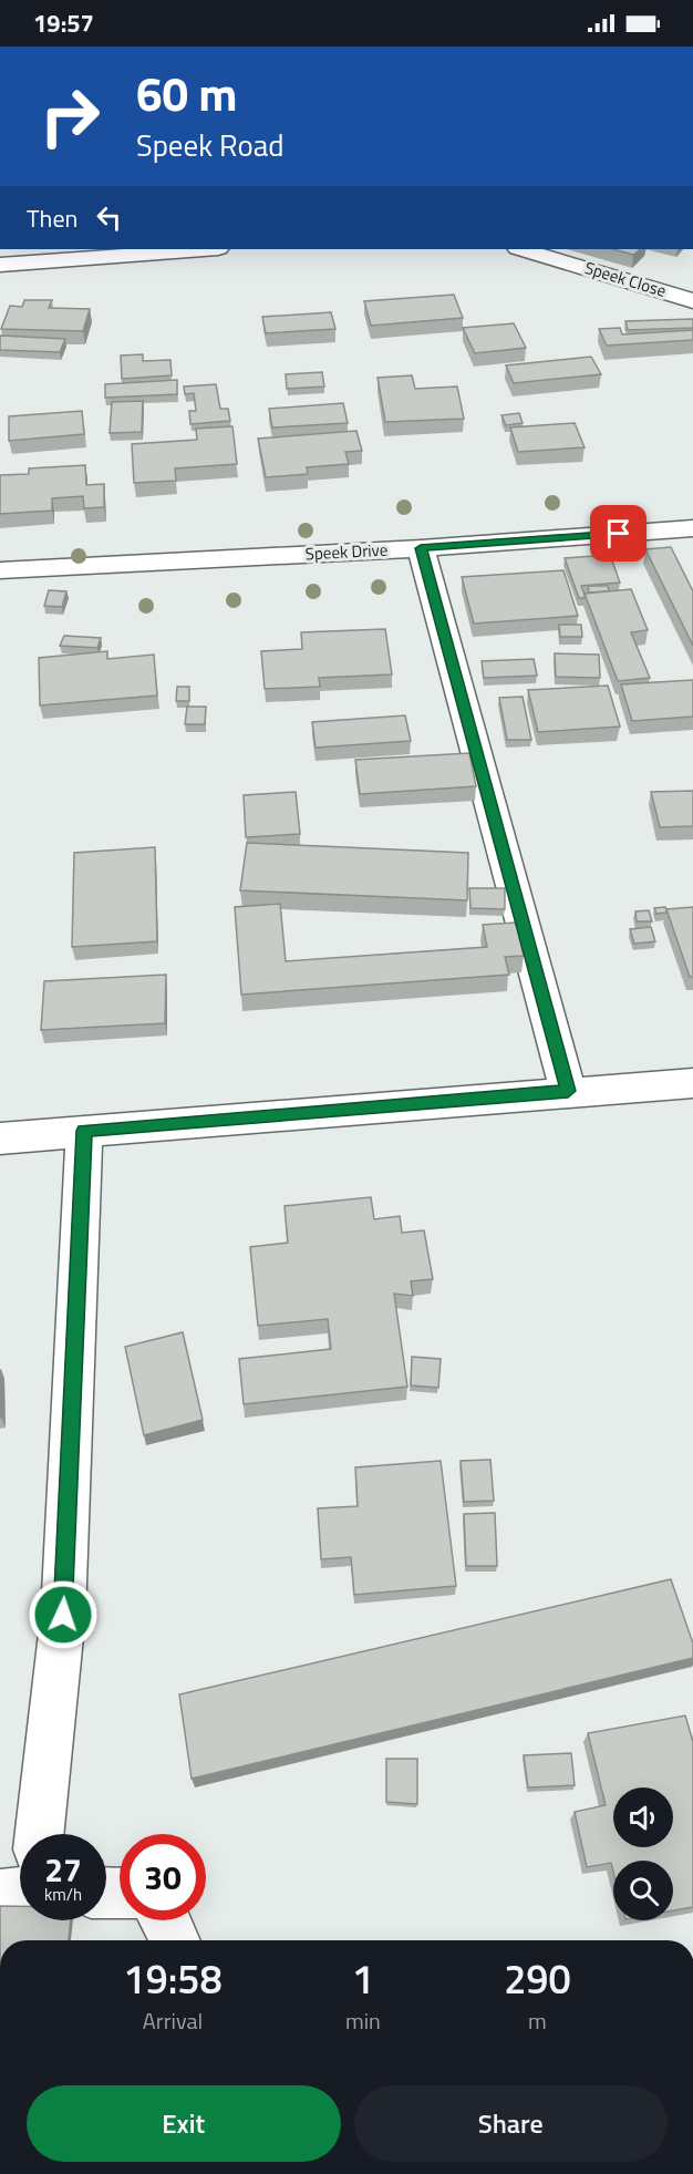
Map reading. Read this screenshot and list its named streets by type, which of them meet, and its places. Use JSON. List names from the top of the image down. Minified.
{"streets":{"street":["Speek Close","Speek Drive"]},"page":{"status":"19:57","turn":["60 m","Speek Road"],"then":"Then","speed":"27 km/h","limit":"30","eta":["19:58","Arrival","1","min","290","m"],"buttons":["Exit","Share"]}}
